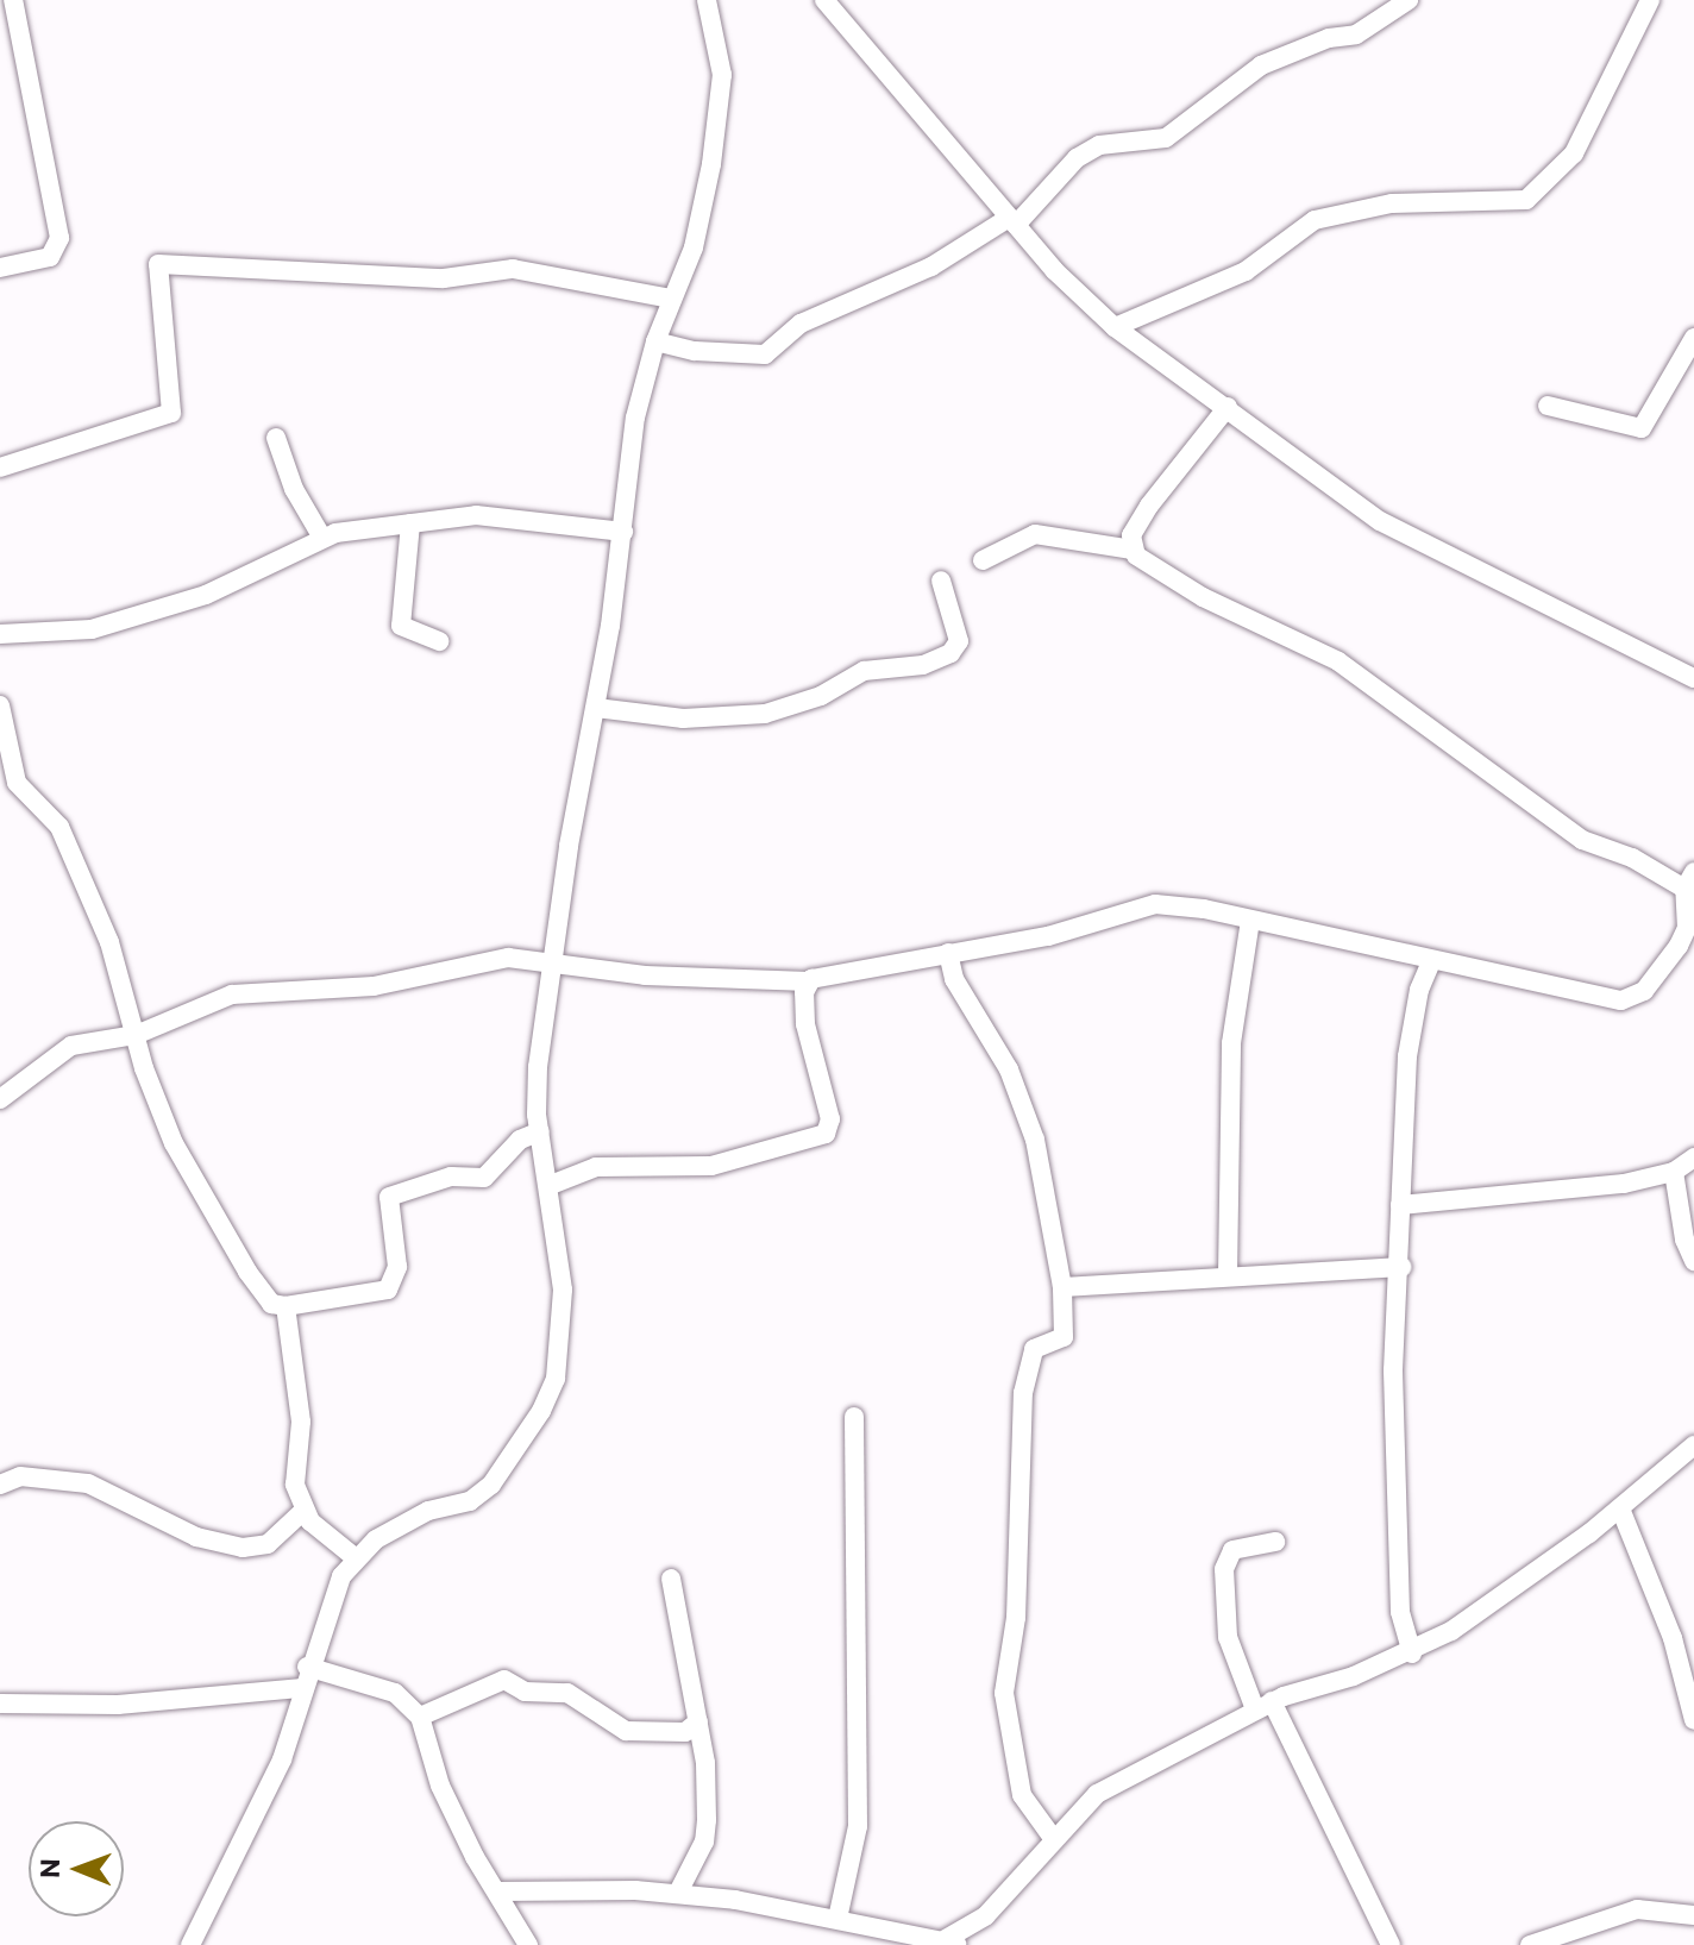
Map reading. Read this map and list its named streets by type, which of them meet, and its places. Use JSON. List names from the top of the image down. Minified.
{"north":"left"}
